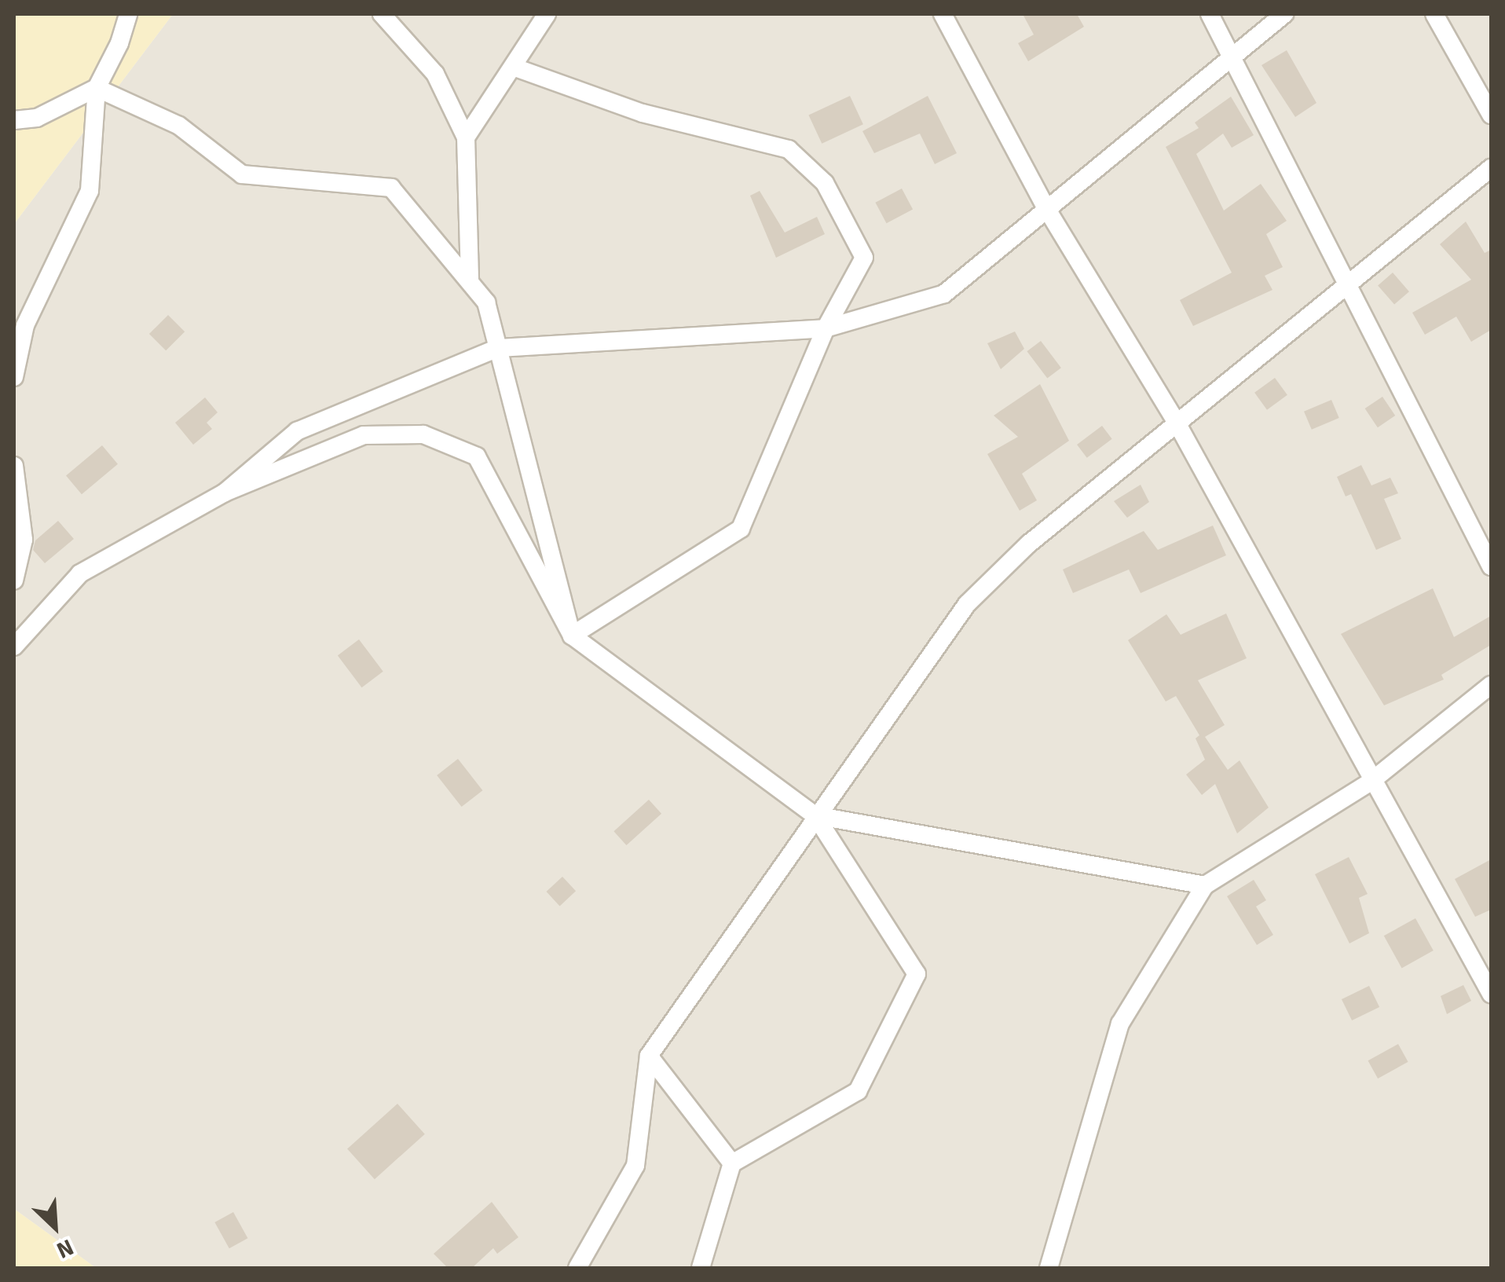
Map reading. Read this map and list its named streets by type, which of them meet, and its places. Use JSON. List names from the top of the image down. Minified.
{"north":"bottom right"}
